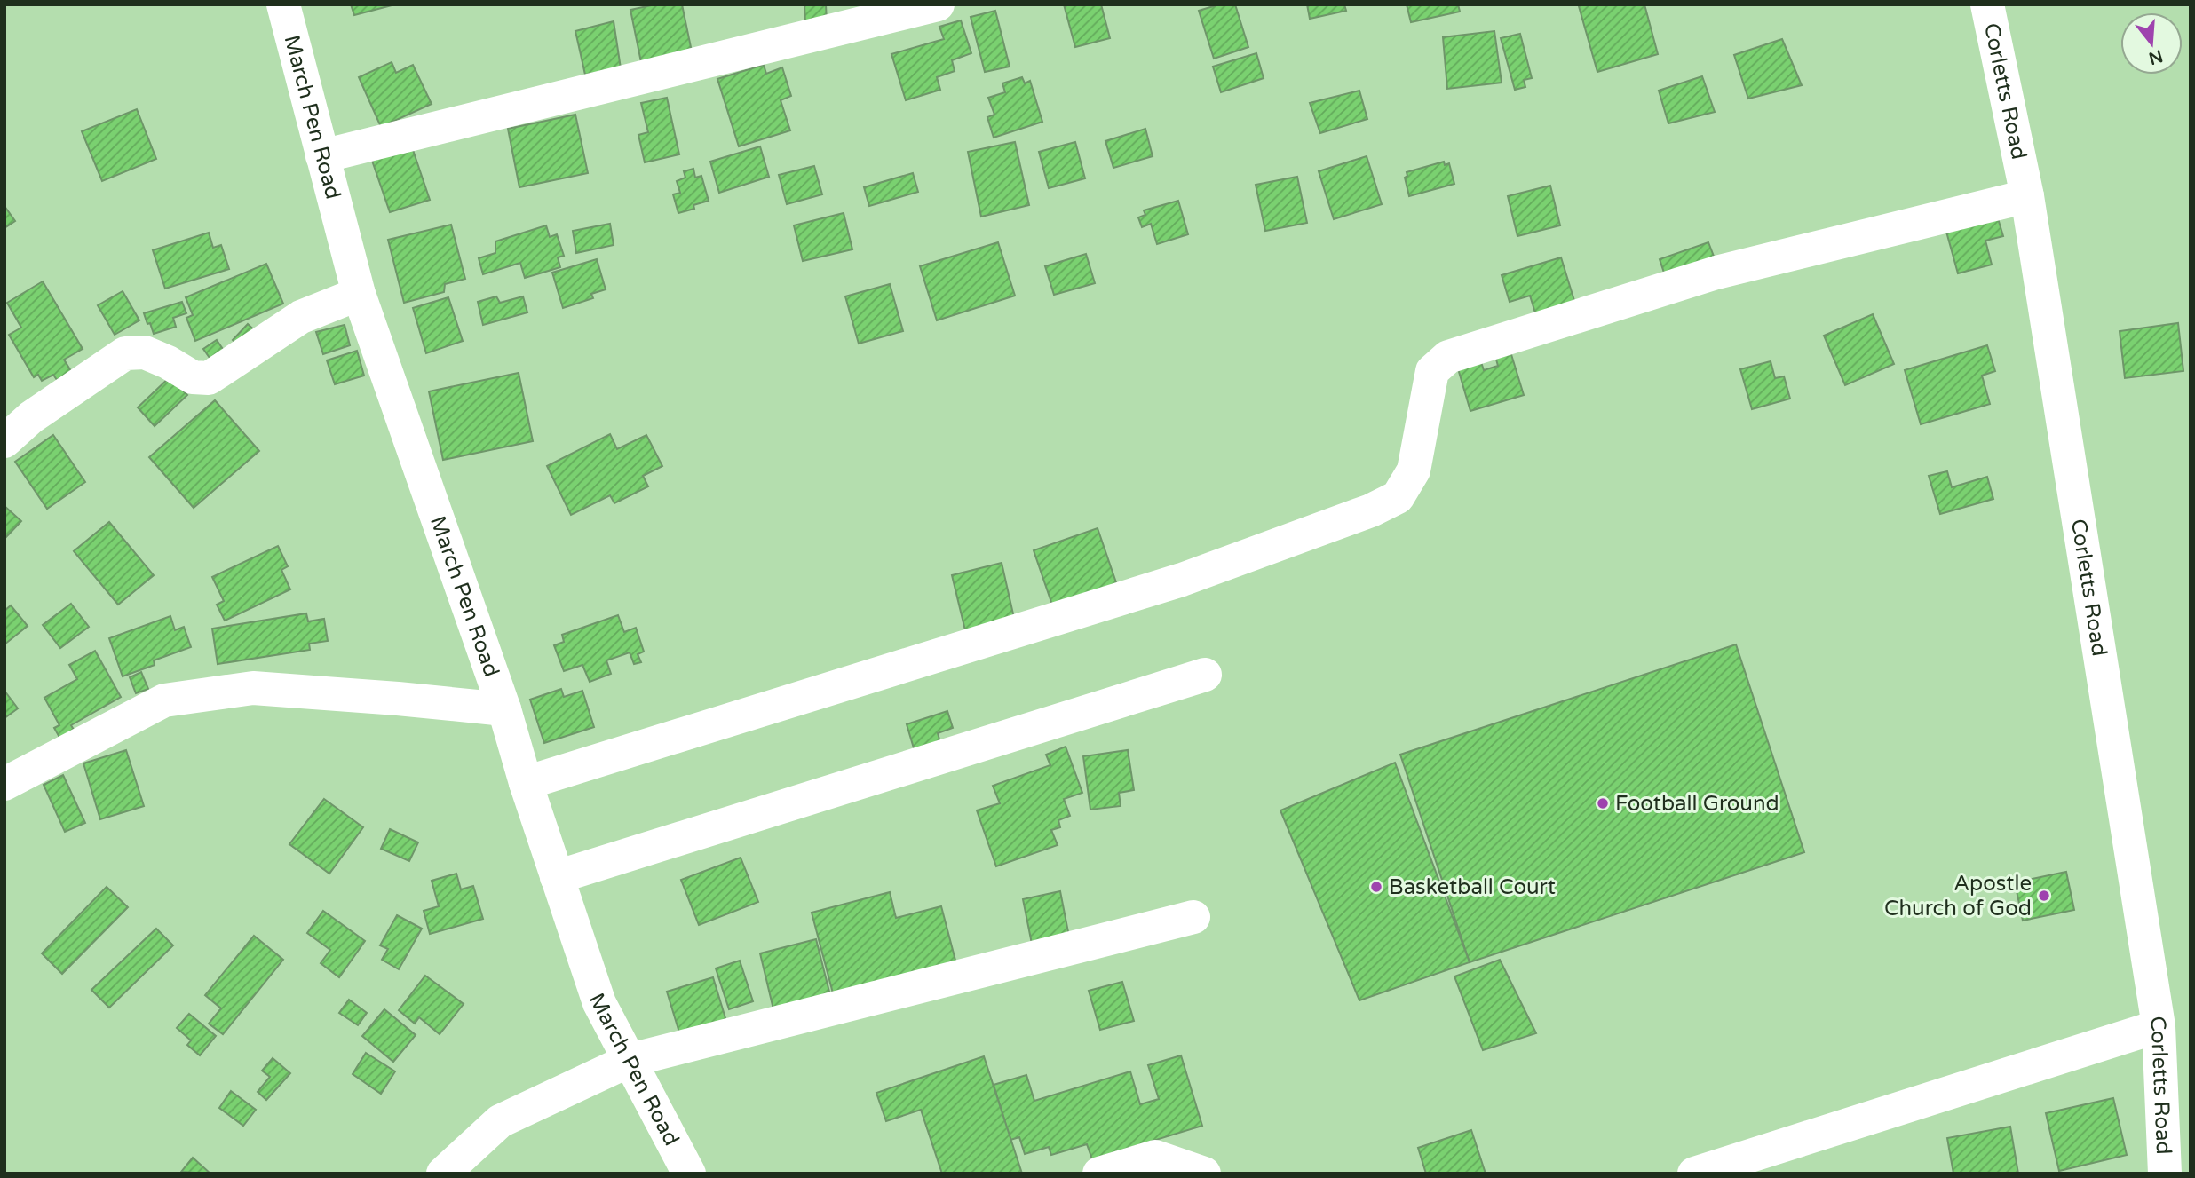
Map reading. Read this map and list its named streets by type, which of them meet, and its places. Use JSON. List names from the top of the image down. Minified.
{"streets":{"street":["Corletts Road","March Pen Road"]},"places":["Football Ground","Basketball Court","Apostle Church of God"],"north":"bottom"}
